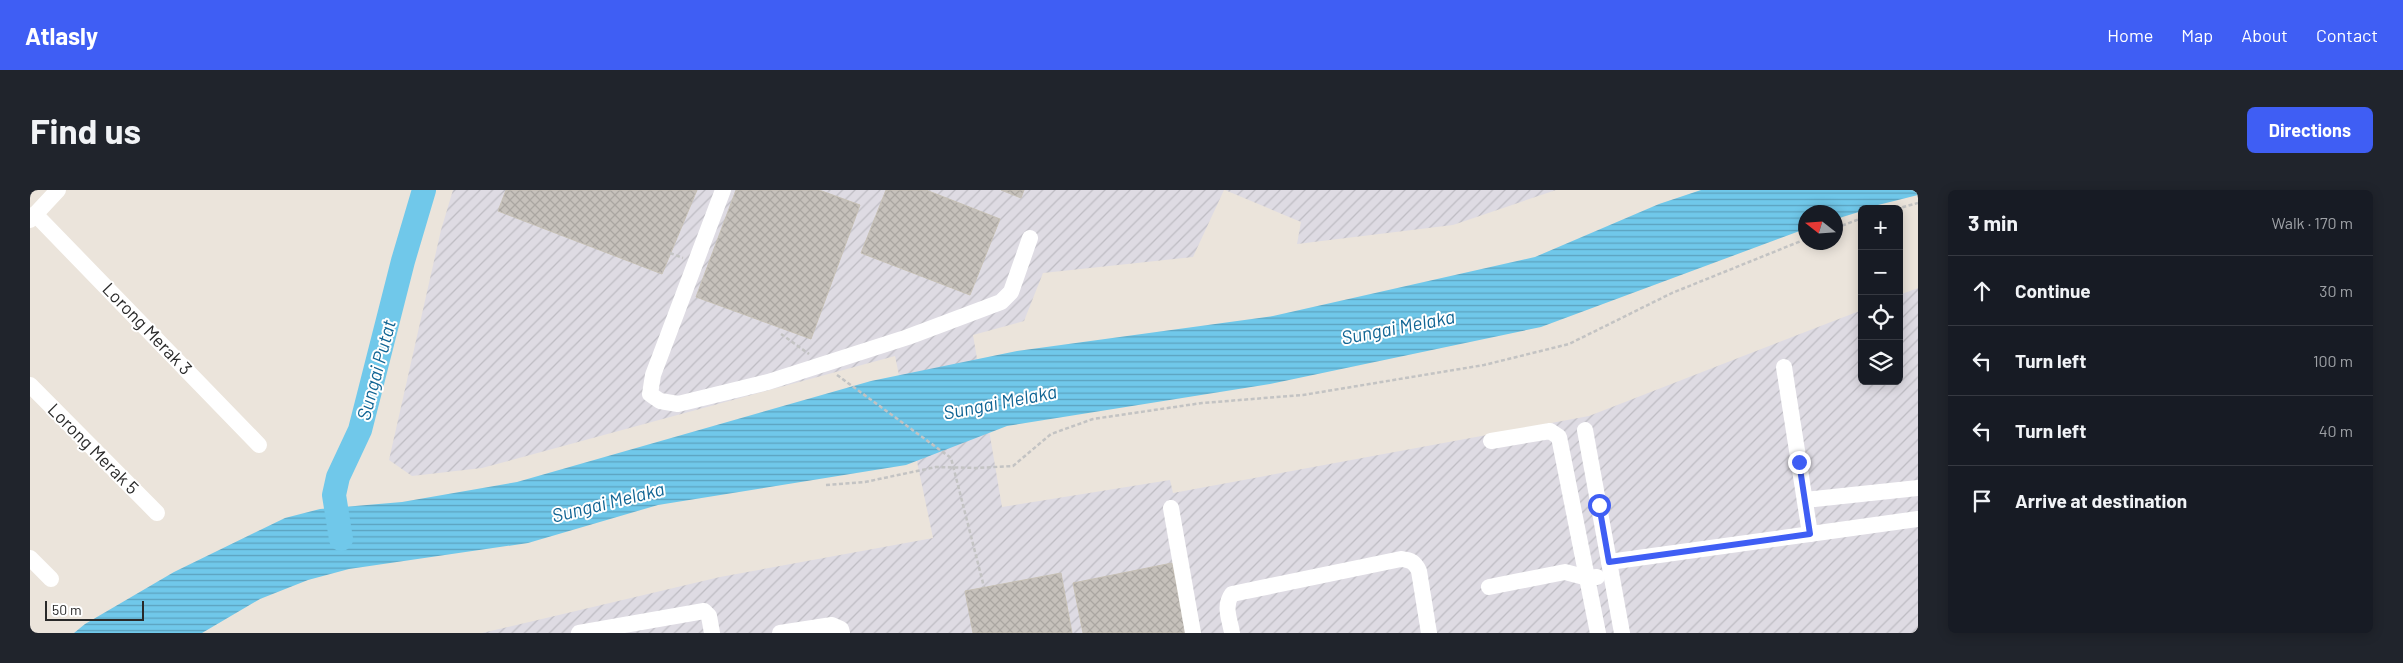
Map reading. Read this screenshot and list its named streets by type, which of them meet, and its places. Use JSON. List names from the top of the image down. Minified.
{"streets":{"street":["Lorong Merak 3","Lorong Merak 5"]},"water":["Sungai Melaka","Sungai Putat"],"scale_bar":"50 m","north":"left","page":{"header":"Atlasly","nav":["Home","Map","About","Contact"],"buttons":"Directions","title":"Find us","heading":["3 min","Walk · 170 m"],"map_buttons":["+","−"],"list":[["Continue","30 m"],["Turn left","100 m"],["Turn left","40 m"],"Arrive at destination"],"scale":"50 m"}}
